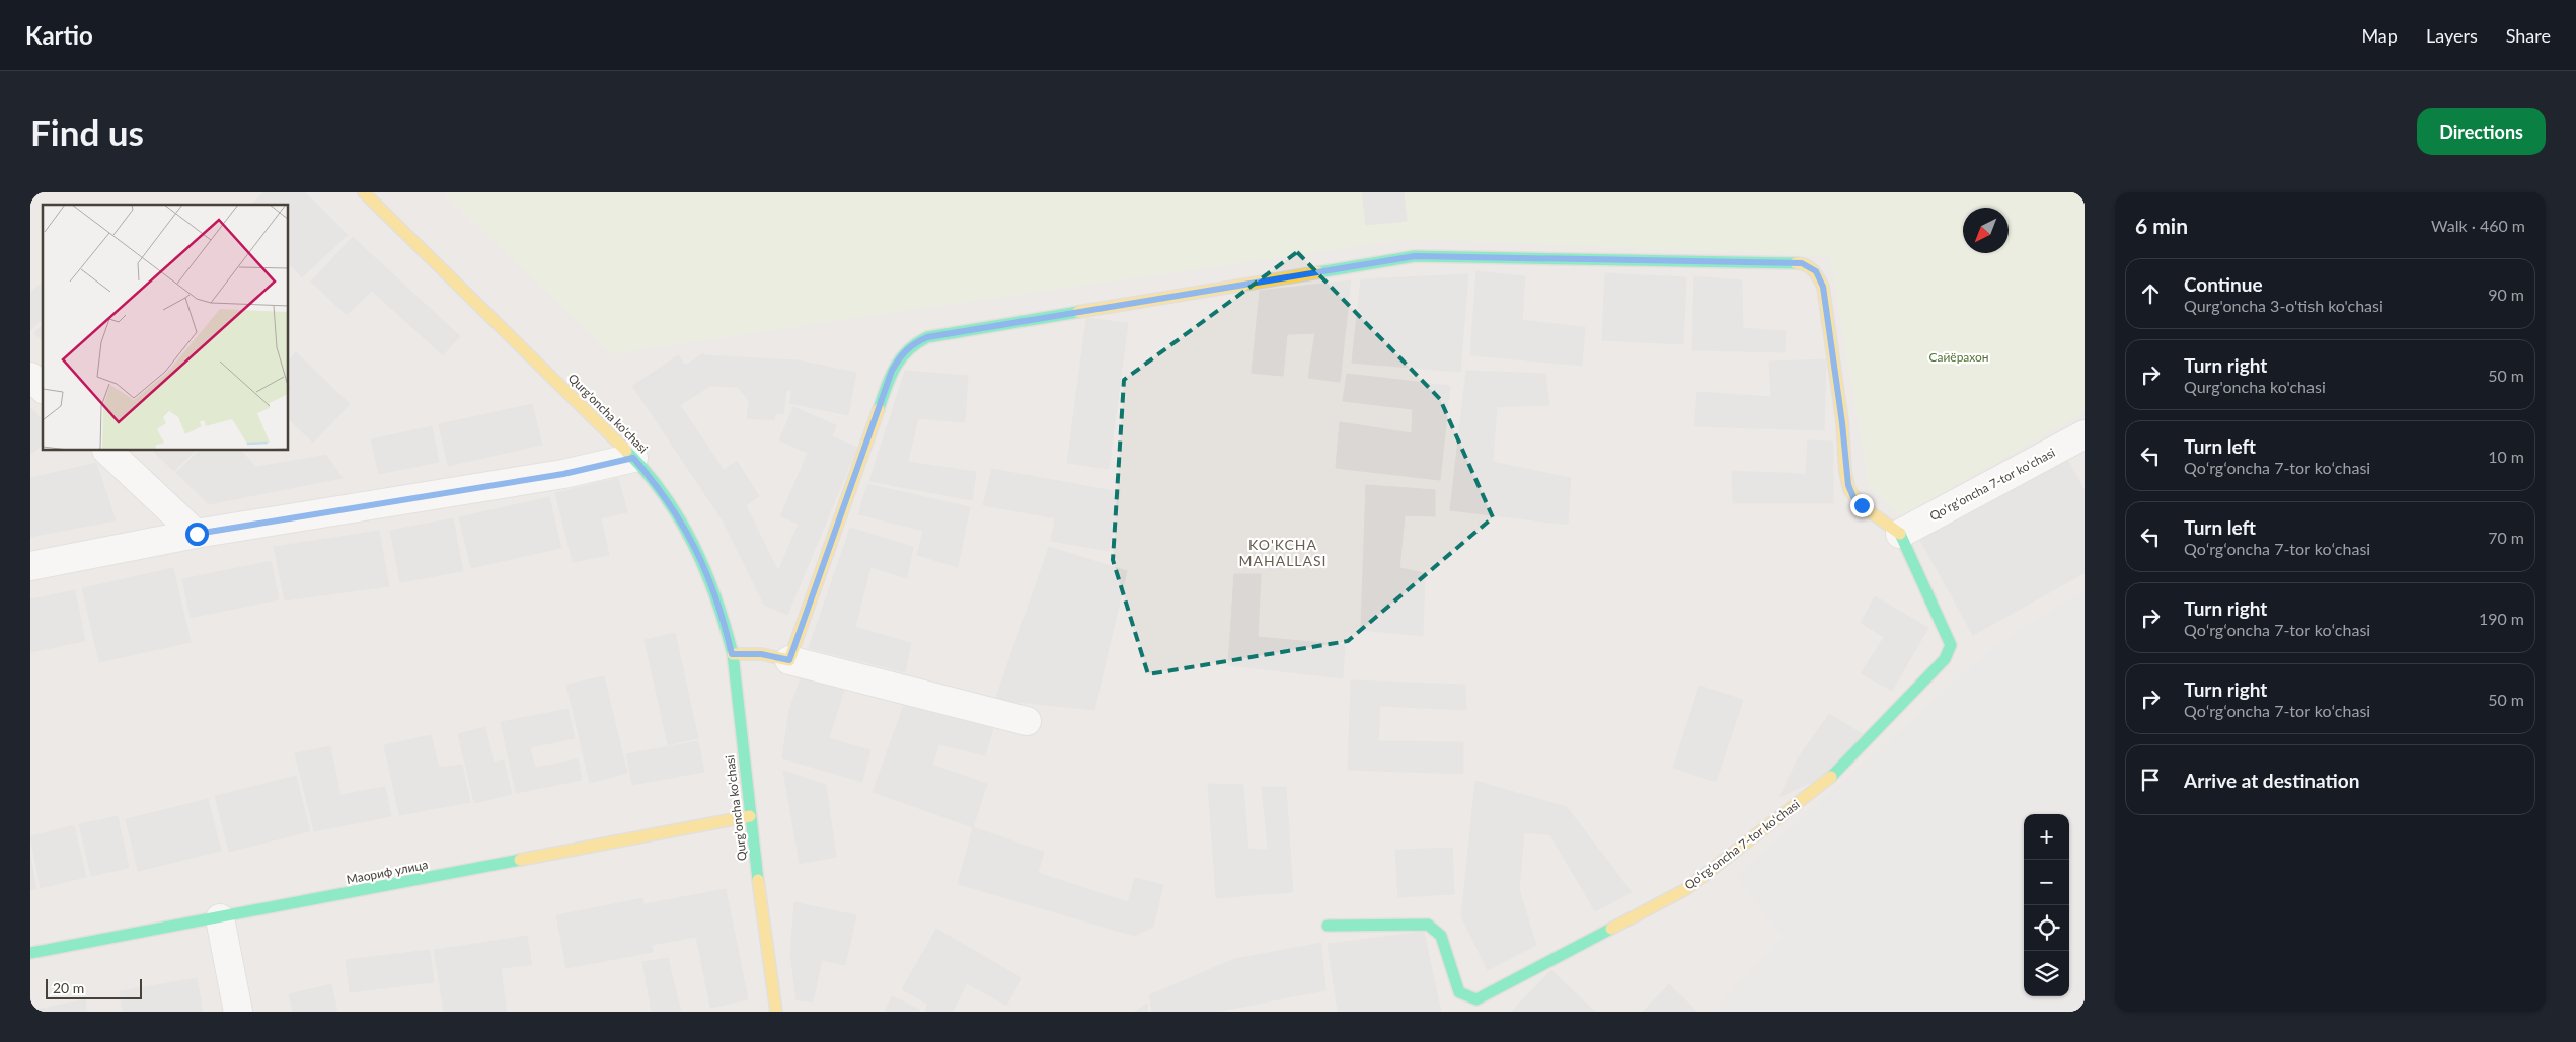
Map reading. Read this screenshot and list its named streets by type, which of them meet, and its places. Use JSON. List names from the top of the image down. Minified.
{"streets":{"street":["Qurg'oncha ko'chasi","Qoʻrgʻoncha 7-tor koʻchasi","Маориф улица"]},"crossings":[["Qurg'oncha ko'chasi","Маориф улица"]],"districts":["KO'KCHA MAHALLASI"],"parks":["Сайёрахон"],"scale_bar":"20 m","north":"bottom left","page":{"header":"Kartio","nav":["Map","Layers","Share"],"buttons":"Directions","title":"Find us","heading":["6 min","Walk · 460 m"],"list":[["Continue","Qurg'oncha 3-o'tish ko'chasi","90 m"],["Turn right","Qurg'oncha ko'chasi","50 m"],["Turn left","Qoʻrgʻoncha 7-tor koʻchasi","10 m"],["Turn left","Qoʻrgʻoncha 7-tor koʻchasi","70 m"],["Turn right","Qoʻrgʻoncha 7-tor koʻchasi","190 m"],["Turn right","Qoʻrgʻoncha 7-tor koʻchasi","50 m"],"Arrive at destination"],"map_buttons":["+","−"],"scale":"20 m"}}
